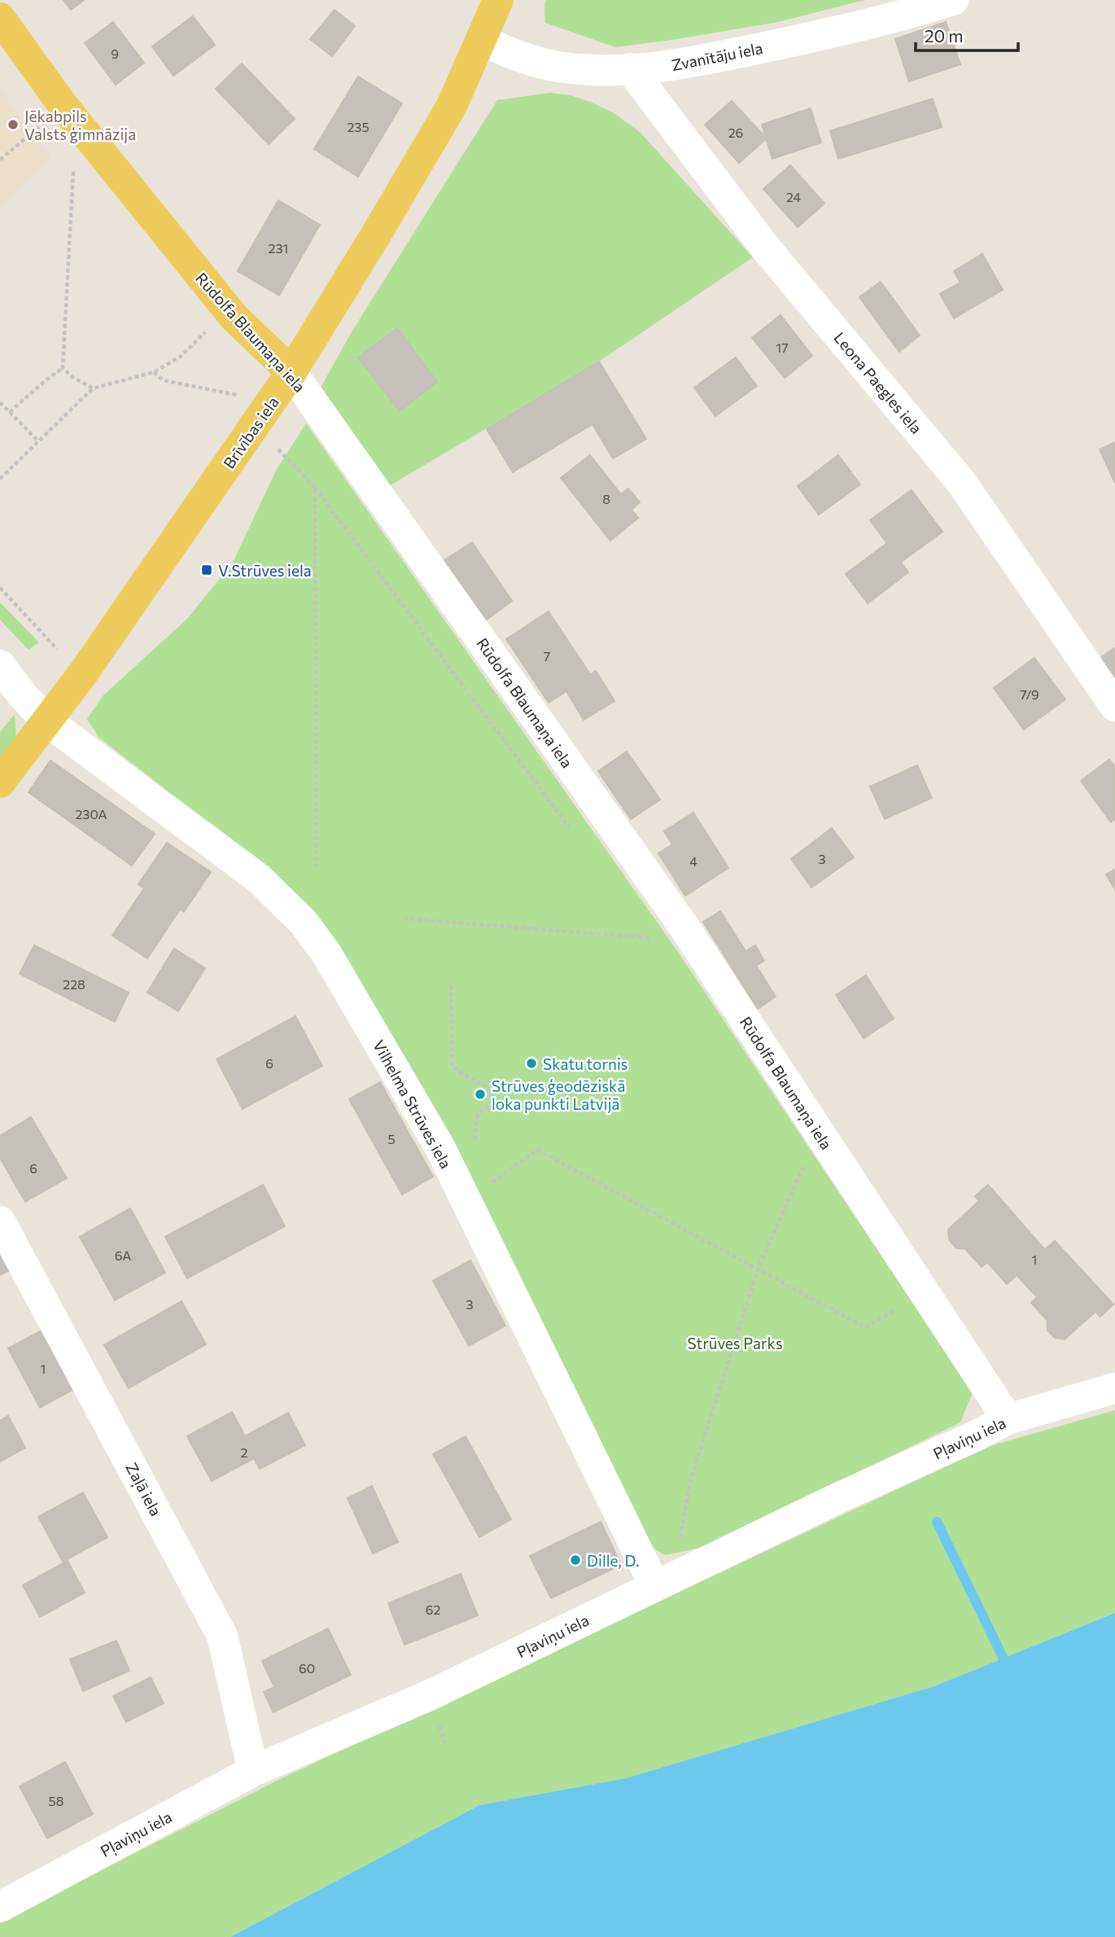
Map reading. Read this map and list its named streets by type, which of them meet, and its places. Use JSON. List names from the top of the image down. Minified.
{"streets":{"main road":["Rūdolfa Blaumaņa iela","Brīvības iela"],"street":["Zvanītāju iela","Leona Paegles iela","Vilhelma Strūves iela","Pļaviņu iela","Zaļā iela"]},"crossings":[["Zvanītāju iela","Leona Paegles iela"],["Zvanītāju iela","Brīvības iela"],["Rūdolfa Blaumaņa iela","Brīvības iela"],["Rūdolfa Blaumaņa iela","Pļaviņu iela"],["Brīvības iela","Vilhelma Strūves iela"],["Vilhelma Strūves iela","Pļaviņu iela"],["Pļaviņu iela","Zaļā iela"]],"parks":["Strūves Parks"],"places":{"other":["Jēkabpils Valsts ģimnāzija","Skatu tornis","Strūves ģeodēziskā loka punkti Latvijā","Dille, D."],"transit":["V.Strūves iela"]},"house_numbers":["9","235","26","24","231","17","8","7","7/9","230A","3","4","228","6","5","6","6A","1","3","1","2","62","60","58"],"scale_bar":"20 m"}
